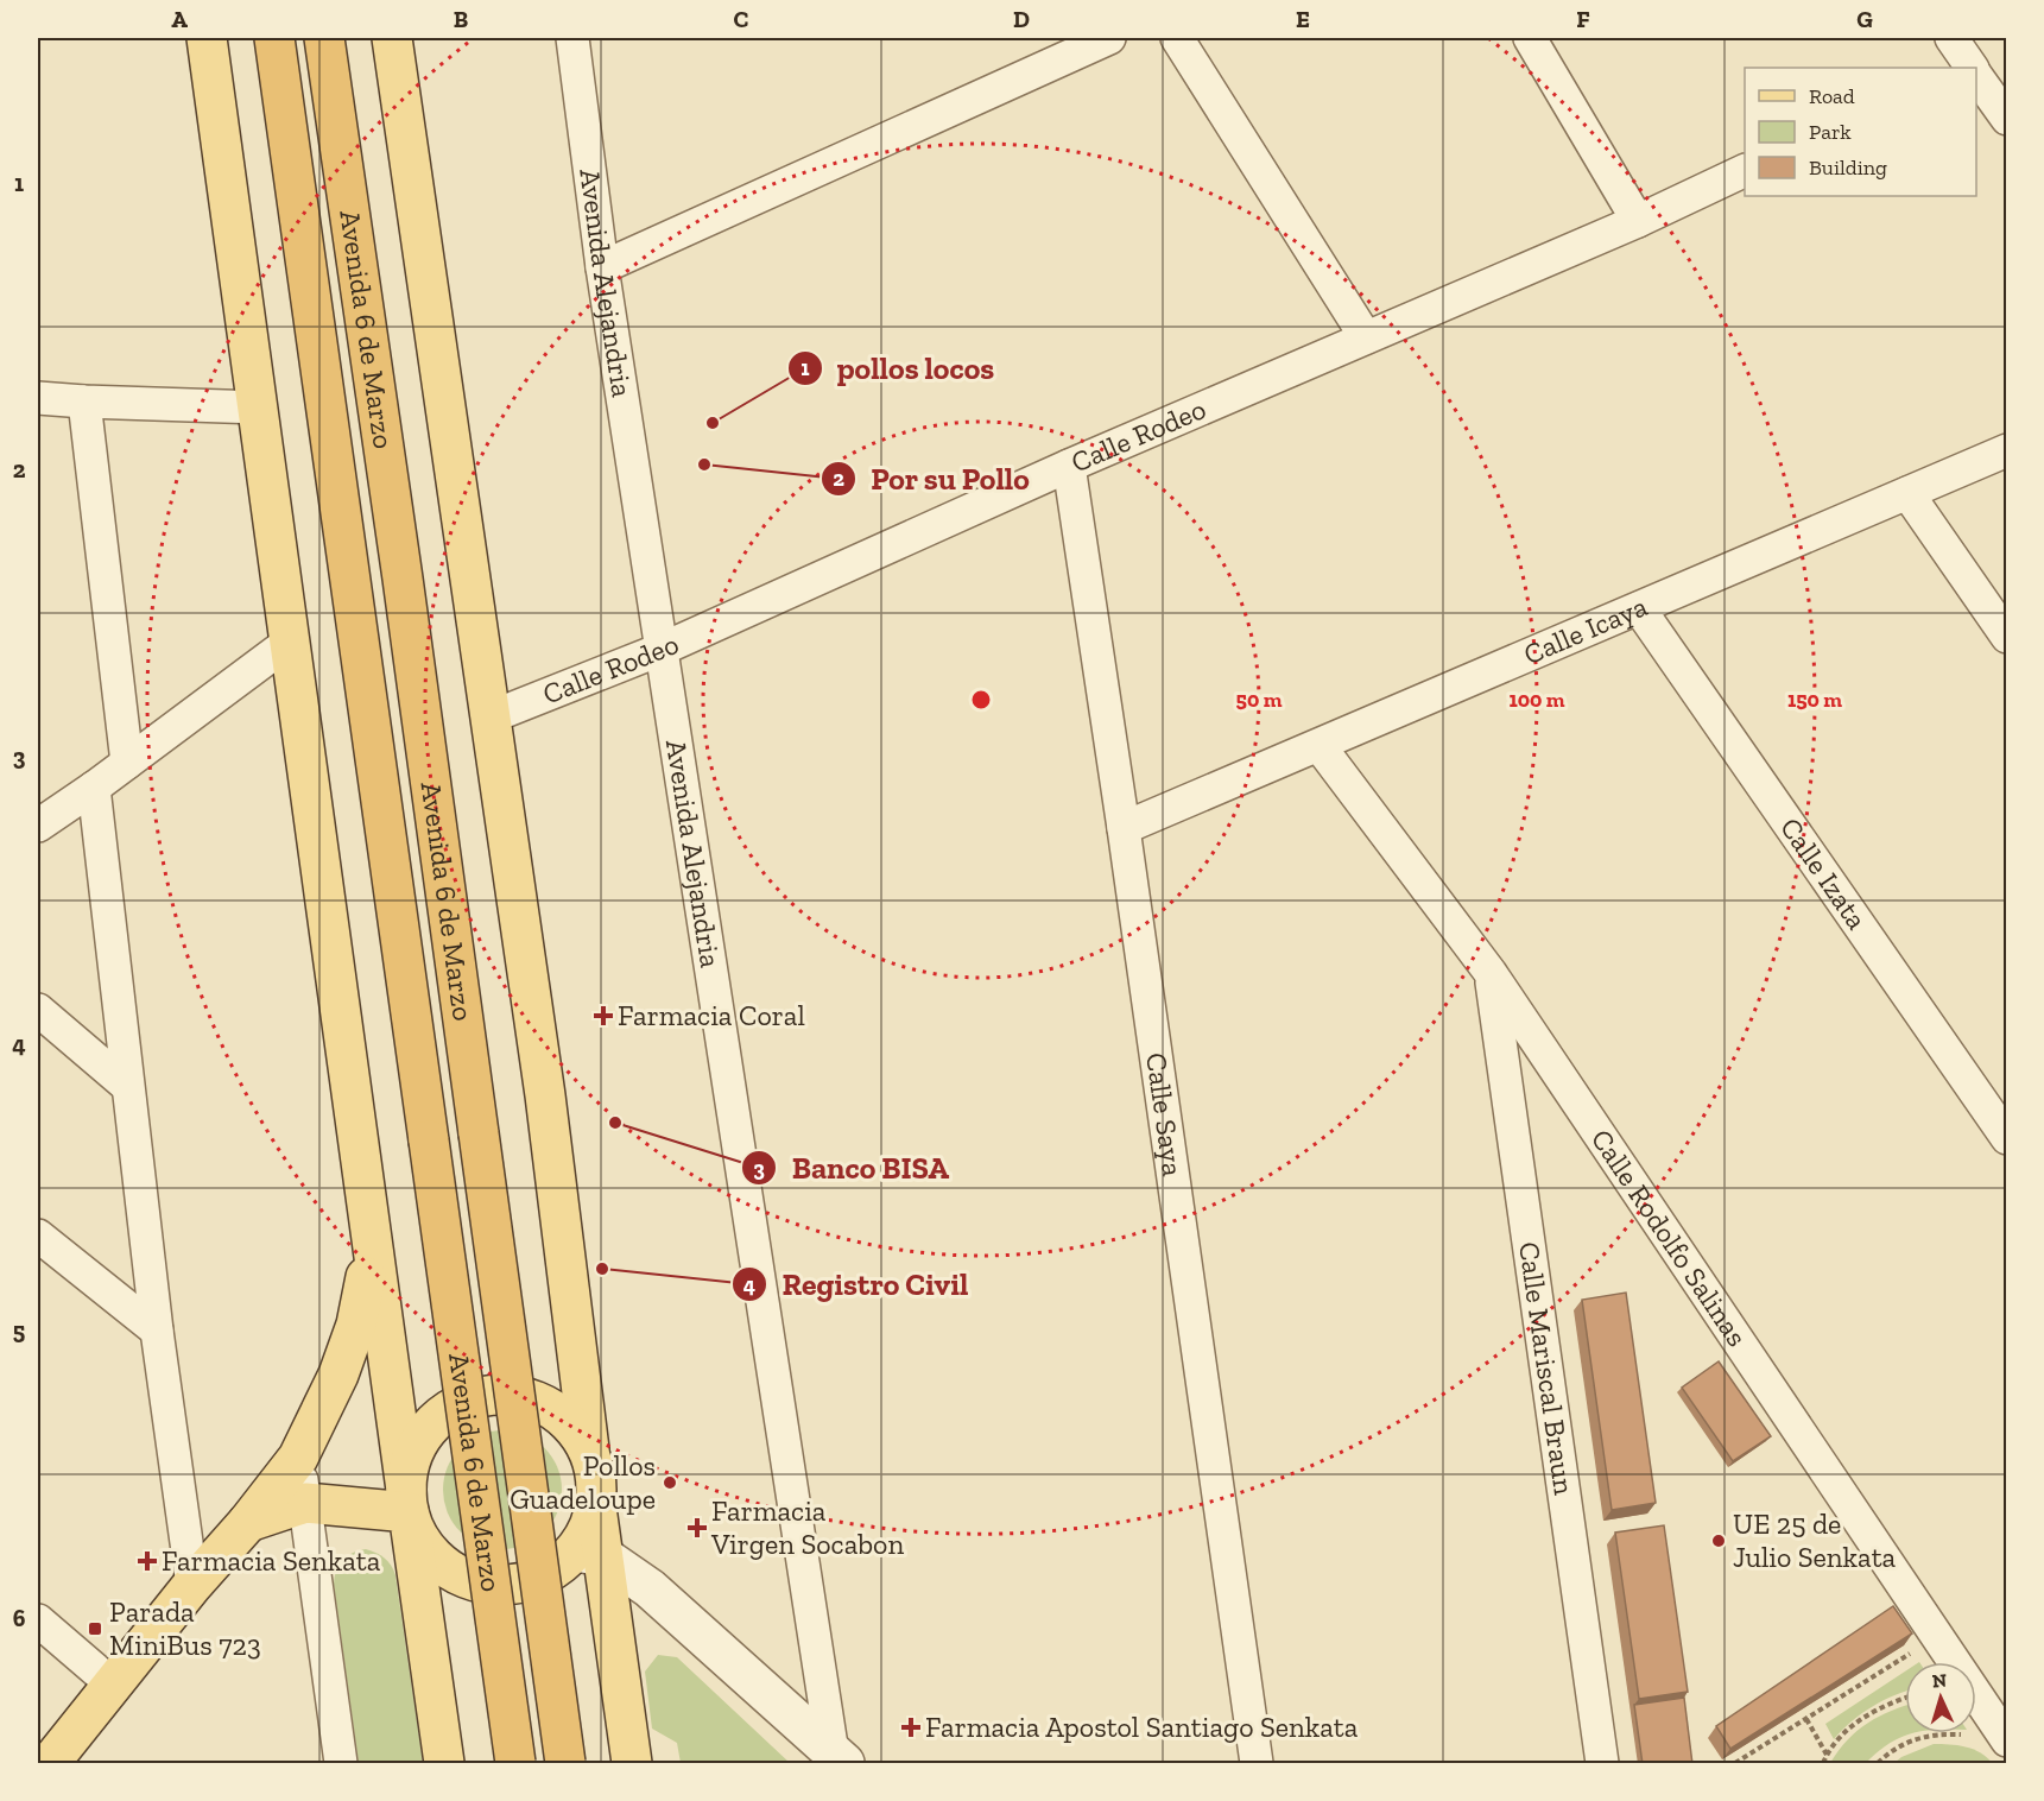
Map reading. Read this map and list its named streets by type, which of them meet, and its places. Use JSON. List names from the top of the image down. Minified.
{"streets":{"highway":["Avenida 6 de Marzo"],"street":["Avenida Alejandria","Calle Rodeo","Calle Icaya","Calle Izata","Calle Saya","Calle Rodolfo Salinas","Calle Mariscal Braun"]},"crossings":[["Avenida Alejandria","Calle Rodeo"],["Calle Rodeo","Calle Saya"],["Calle Icaya","Calle Izata"],["Calle Icaya","Calle Saya"],["Calle Icaya","Calle Rodolfo Salinas"],["Calle Rodolfo Salinas","Calle Mariscal Braun"]],"places":{"other":["pollos locos","Por su Pollo","Banco BISA","Registro Civil","Pollos Guadeloupe","UE 25 de Julio Senkata"],"health":["Farmacia Coral","Farmacia Virgen Socabon","Farmacia Senkata","Farmacia Apostol Santiago Senkata"],"transit":["Parada MiniBus 723"]},"legend":["Road","Park","Building"],"north":"top","grid":{"columns":["A","B","C","D","E","F","G"],"rows":["1","2","3","4","5","6"]},"rings":["50 m","100 m","150 m"]}
